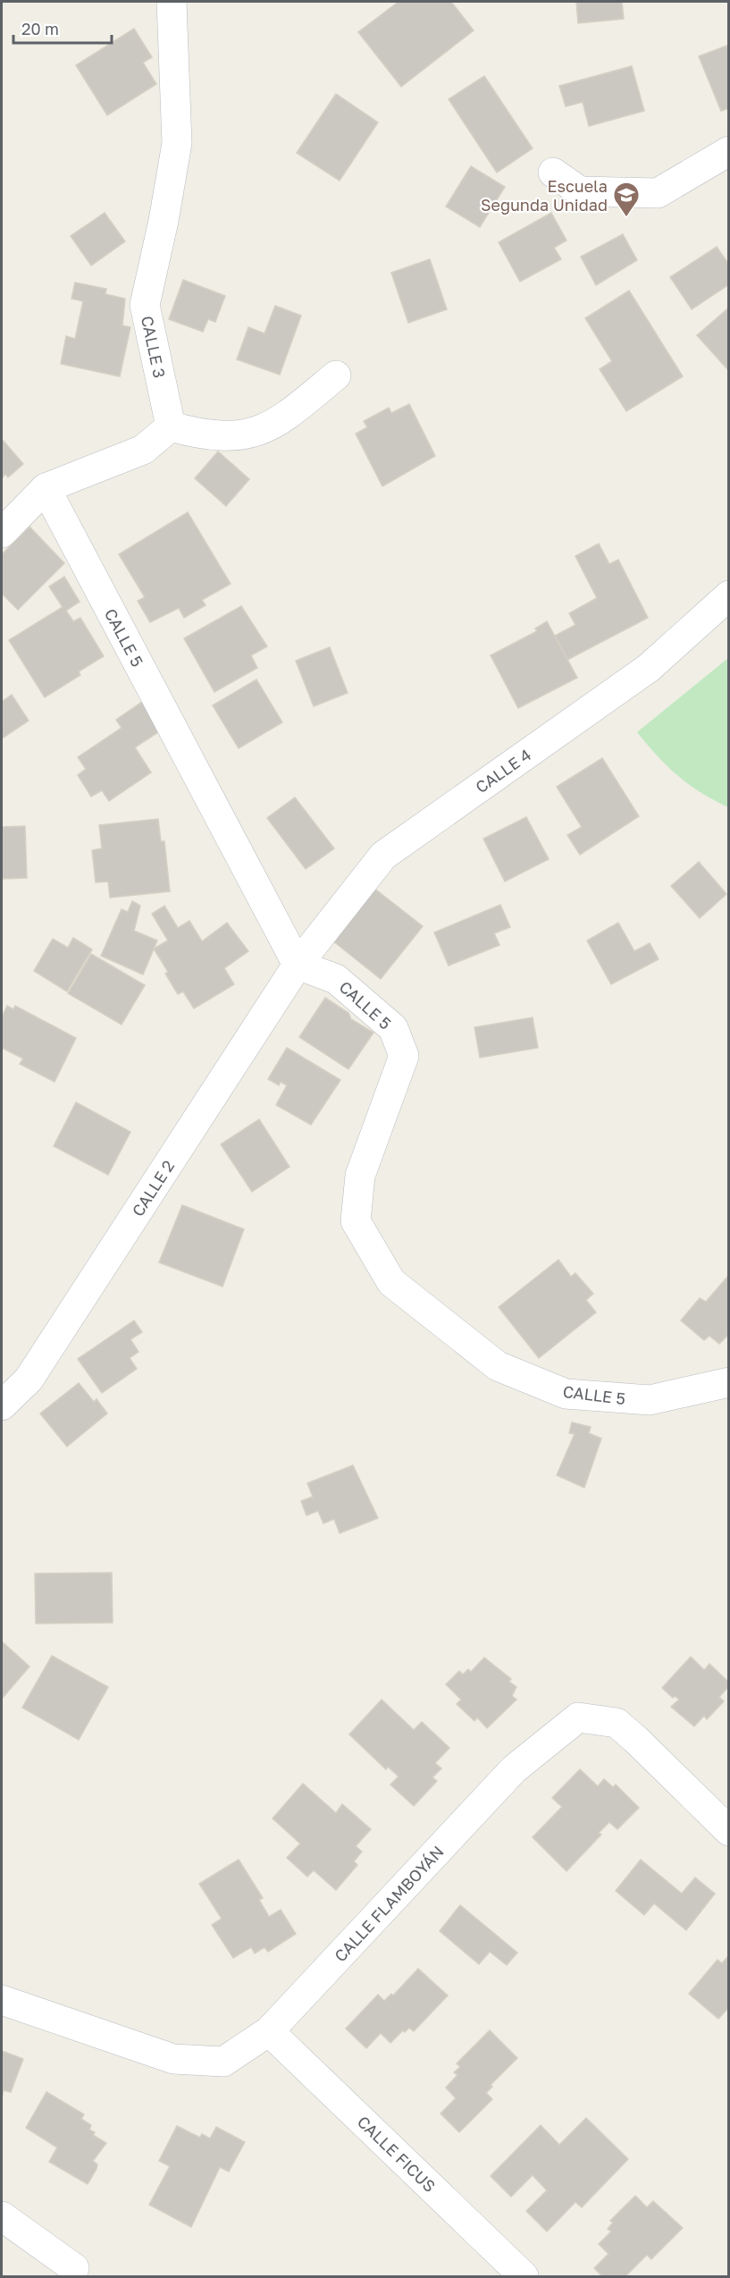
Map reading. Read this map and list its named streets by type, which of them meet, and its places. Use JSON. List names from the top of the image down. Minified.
{"streets":{"street":["CALLE 3","CALLE 5","CALLE 4","CALLE 2","CALLE FLAMBOYÁN","CALLE FICUS"]},"crossings":[["CALLE 5","CALLE 4"],["CALLE 5","CALLE 2"],["CALLE 4","CALLE 2"],["CALLE FLAMBOYÁN","CALLE FICUS"]],"places":{"school or university":["Escuela Segunda Unidad"]},"scale_bar":"20 m"}
